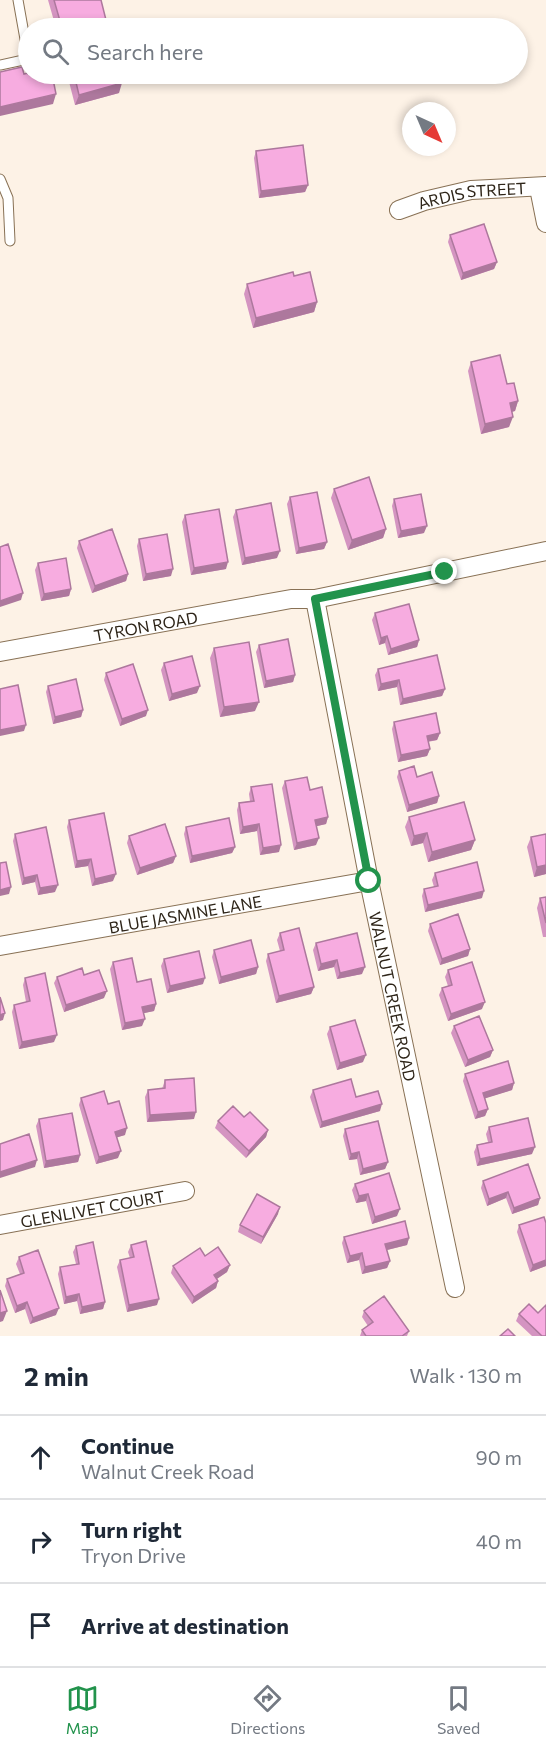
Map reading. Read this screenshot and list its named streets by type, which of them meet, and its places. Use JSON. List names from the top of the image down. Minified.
{"streets":{"street":["ARDIS STREET","TYRON ROAD","BLUE JASMINE LANE","WALNUT CREEK ROAD","GLENLIVET COURT"]},"crossings":[["TYRON ROAD","WALNUT CREEK ROAD"],["BLUE JASMINE LANE","WALNUT CREEK ROAD"]],"north":"bottom right","page":{"search":"Search here","heading":["2 min","Walk · 130 m"],"list":[["Continue","Walnut Creek Road","90 m"],["Turn right","Tryon Drive","40 m"],"Arrive at destination"],"nav":["Map","Directions","Saved"]}}
